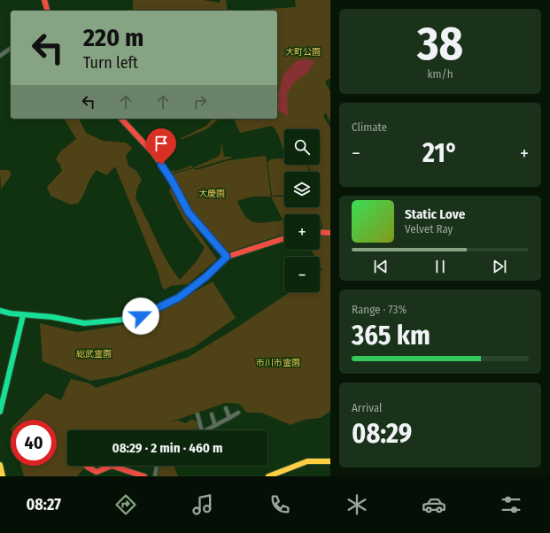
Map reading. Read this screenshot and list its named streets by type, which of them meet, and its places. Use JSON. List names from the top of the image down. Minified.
{"parks":["大町公園","大慶園","総武霊園","市川市霊園"],"page":{"tile":[["38","km/h"],"Climate",["Range · 73%","365 km"],["Arrival","08:29"]],"turn":["220 m","Turn left"],"map_buttons":["+","−"],"heat":["−","21°","+"],"song":["Static Love","Velvet Ray"],"limit":"40","trip":"08:29 · 2 min · 460 m","tabs":"08:27"}}
